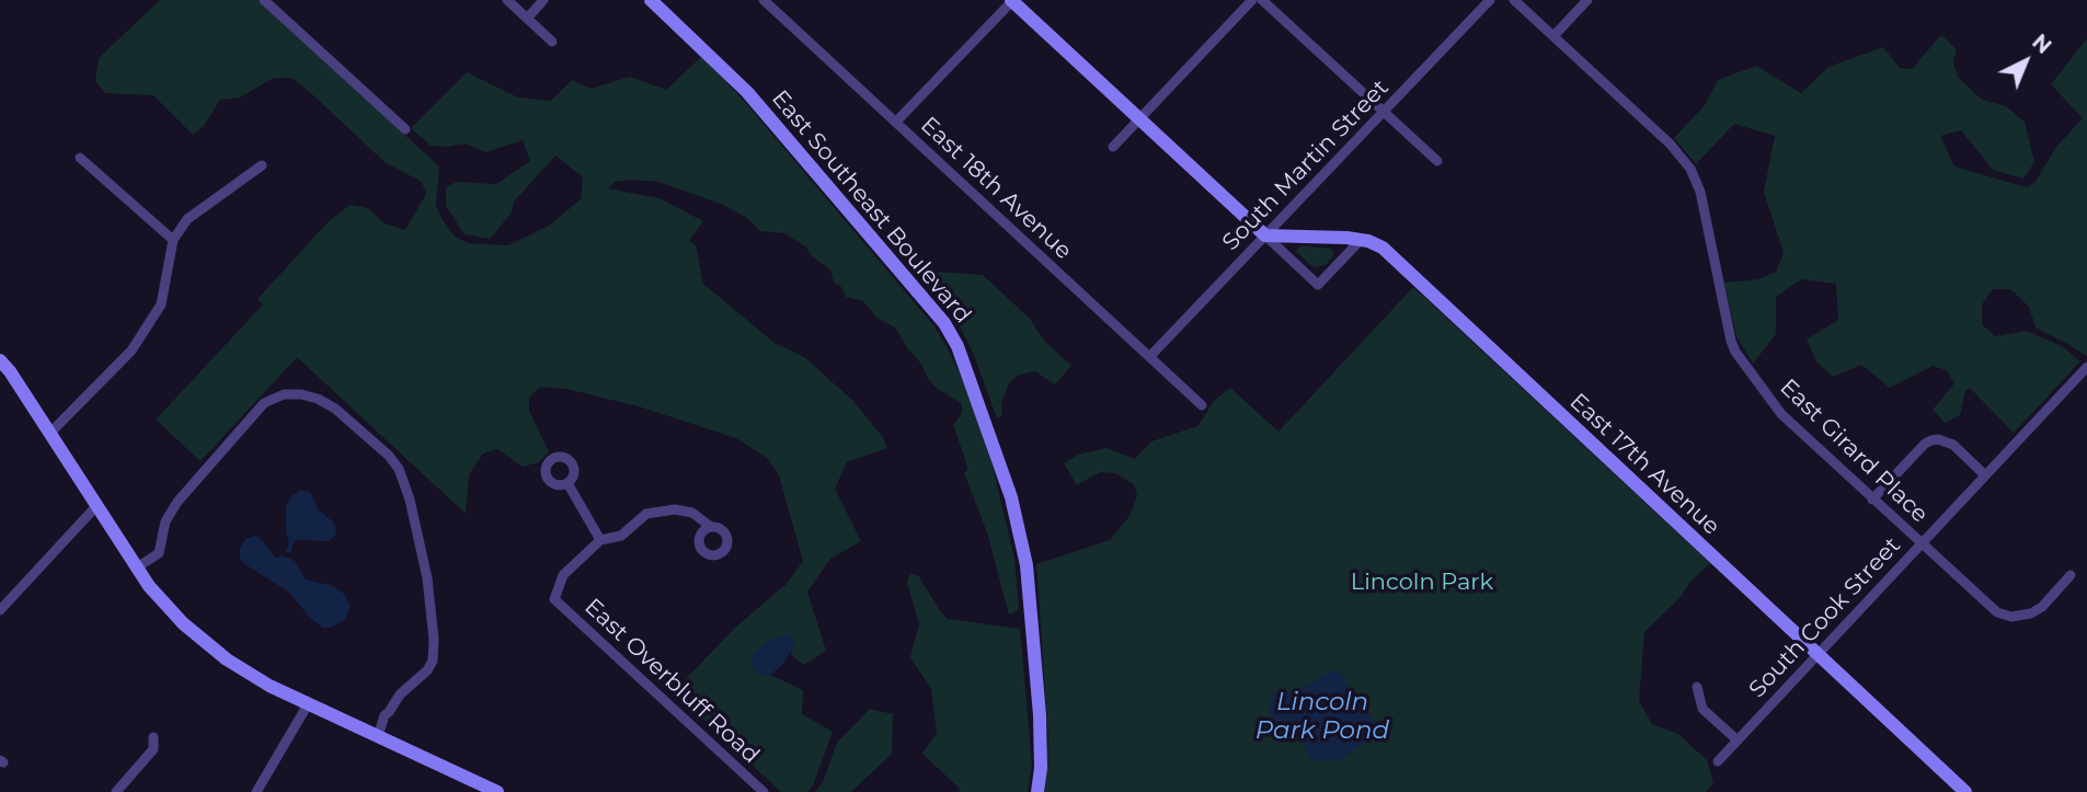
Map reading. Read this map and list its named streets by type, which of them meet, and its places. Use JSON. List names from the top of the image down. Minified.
{"streets":{"street":["South Martin Street","East 18th Avenue","East Southeast Boulevard","East Girard Place","East 17th Avenue","South Cook Street","East Overbluff Road"]},"crossings":[["South Martin Street","East 18th Avenue"],["South Martin Street","East 17th Avenue"],["East Girard Place","South Cook Street"],["East 17th Avenue","South Cook Street"]],"water":["Lincoln Park Pond"],"parks":["Lincoln Park"],"north":"top right"}
